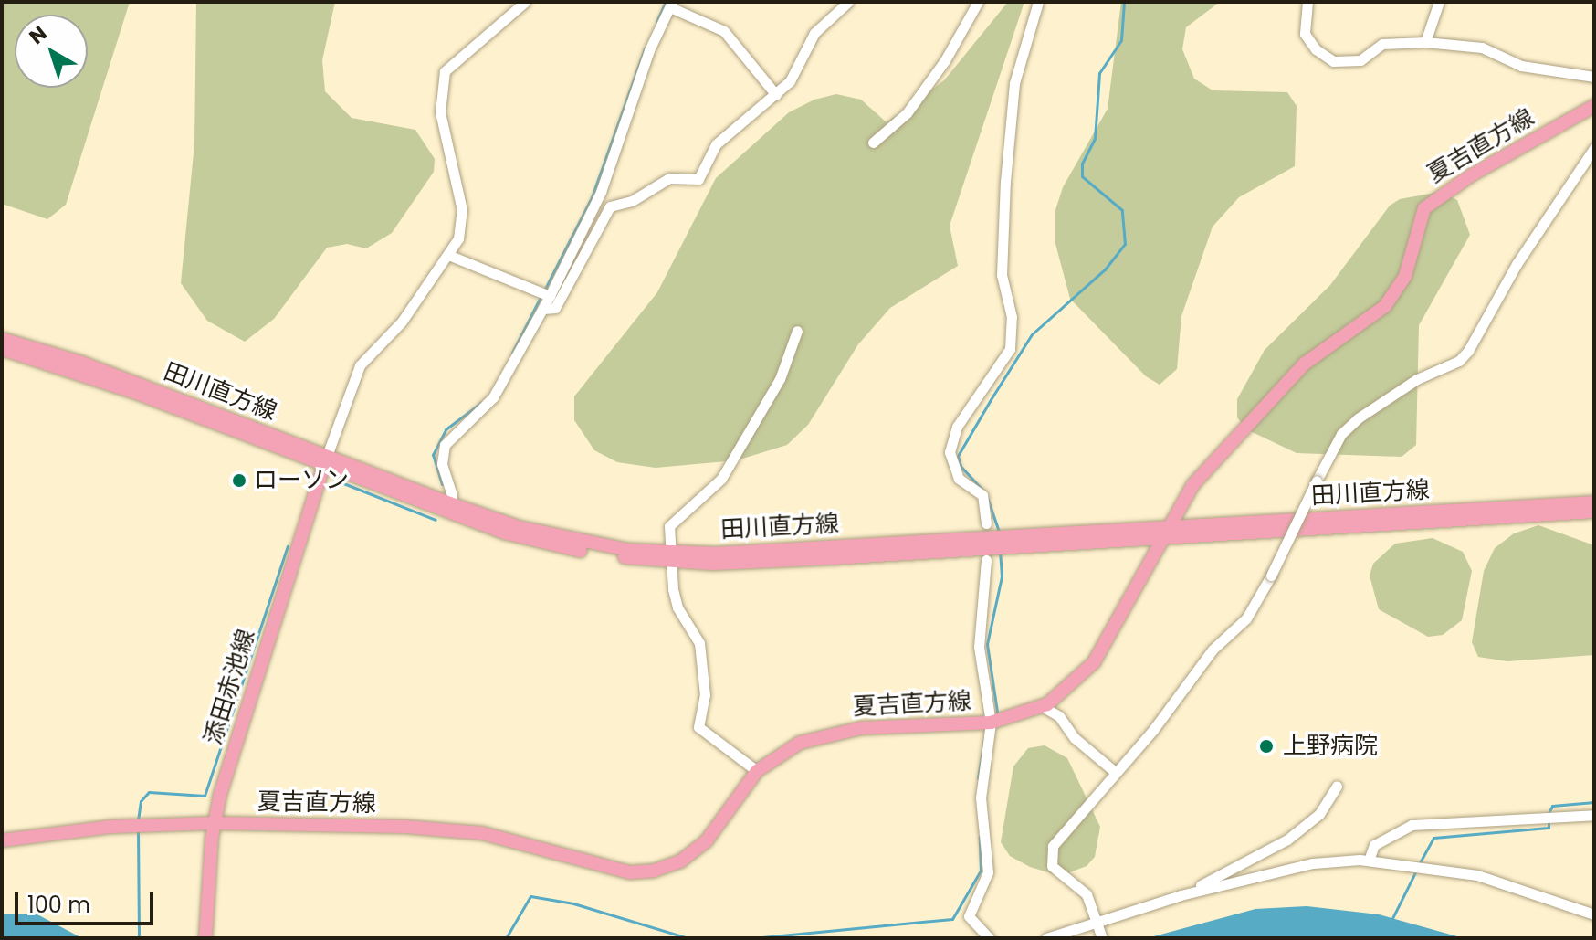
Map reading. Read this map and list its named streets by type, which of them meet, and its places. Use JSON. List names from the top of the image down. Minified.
{"streets":{"main road":["夏吉直方線","田川直方線","添田赤池線"]},"crossings":[["夏吉直方線","田川直方線"],["夏吉直方線","添田赤池線"],["田川直方線","添田赤池線"]],"places":["ローソン","上野病院"],"scale_bar":"100 m","north":"top left"}
